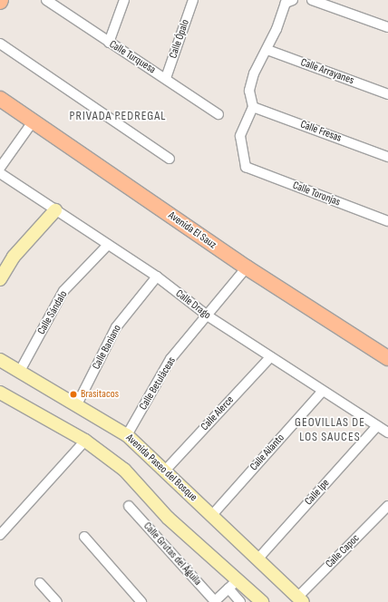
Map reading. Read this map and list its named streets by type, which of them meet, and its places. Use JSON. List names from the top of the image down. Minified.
{"streets":{"main road":["Avenida El Sauz","Avenida Paseo del Bosque"],"street":["Calle Ópalo","Calle Turquesa","Calle Arrayanes","Calle Fresas","Calle Toronjas","Calle Drago","Calle Sándalo","Calle Baniano","Calle Betuláceas","Calle Alerce","Calle Ailanto","Calle Ipe","Calle Capoc","Calle Grutas del Águila"]},"crossings":[["Calle Ópalo","Calle Turquesa"],["Calle Fresas","Calle Toronjas"],["Avenida El Sauz","Calle Betuláceas"],["Calle Drago","Calle Sándalo"],["Calle Drago","Calle Baniano"],["Calle Drago","Calle Betuláceas"],["Calle Drago","Calle Alerce"],["Calle Drago","Calle Ailanto"],["Calle Drago","Calle Ipe"],["Calle Sándalo","Avenida Paseo del Bosque"],["Calle Baniano","Avenida Paseo del Bosque"],["Calle Betuláceas","Avenida Paseo del Bosque"],["Calle Alerce","Avenida Paseo del Bosque"],["Calle Ailanto","Avenida Paseo del Bosque"],["Avenida Paseo del Bosque","Calle Ipe"],["Avenida Paseo del Bosque","Calle Capoc"]],"districts":["PRIVADA PEDREGAL","GEOVILLAS DE LOS SAUCES"],"places":["Brasitacos"]}
